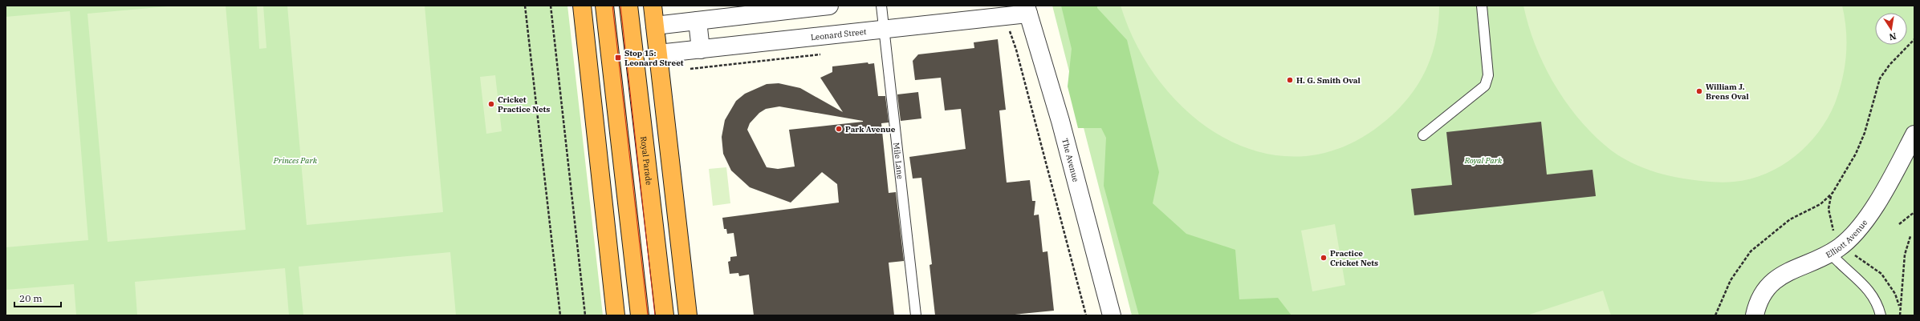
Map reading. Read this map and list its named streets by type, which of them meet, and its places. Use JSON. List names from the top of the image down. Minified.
{"streets":{"highway":["Royal Parade"],"street":["Leonard Street","The Avenue","Elliott Avenue"],"lane":["Mile Lane"]},"crossings":[["Leonard Street","Mile Lane"],["Leonard Street","The Avenue"]],"parks":["Princes Park","Royal Park"],"places":{"transit":["Stop 15: Leonard Street"],"other":["H. G. Smith Oval","William J. Brens Oval","Cricket Practice Nets","Park Avenue","Practice Cricket Nets"]},"scale_bar":"20 m","north":"bottom"}
